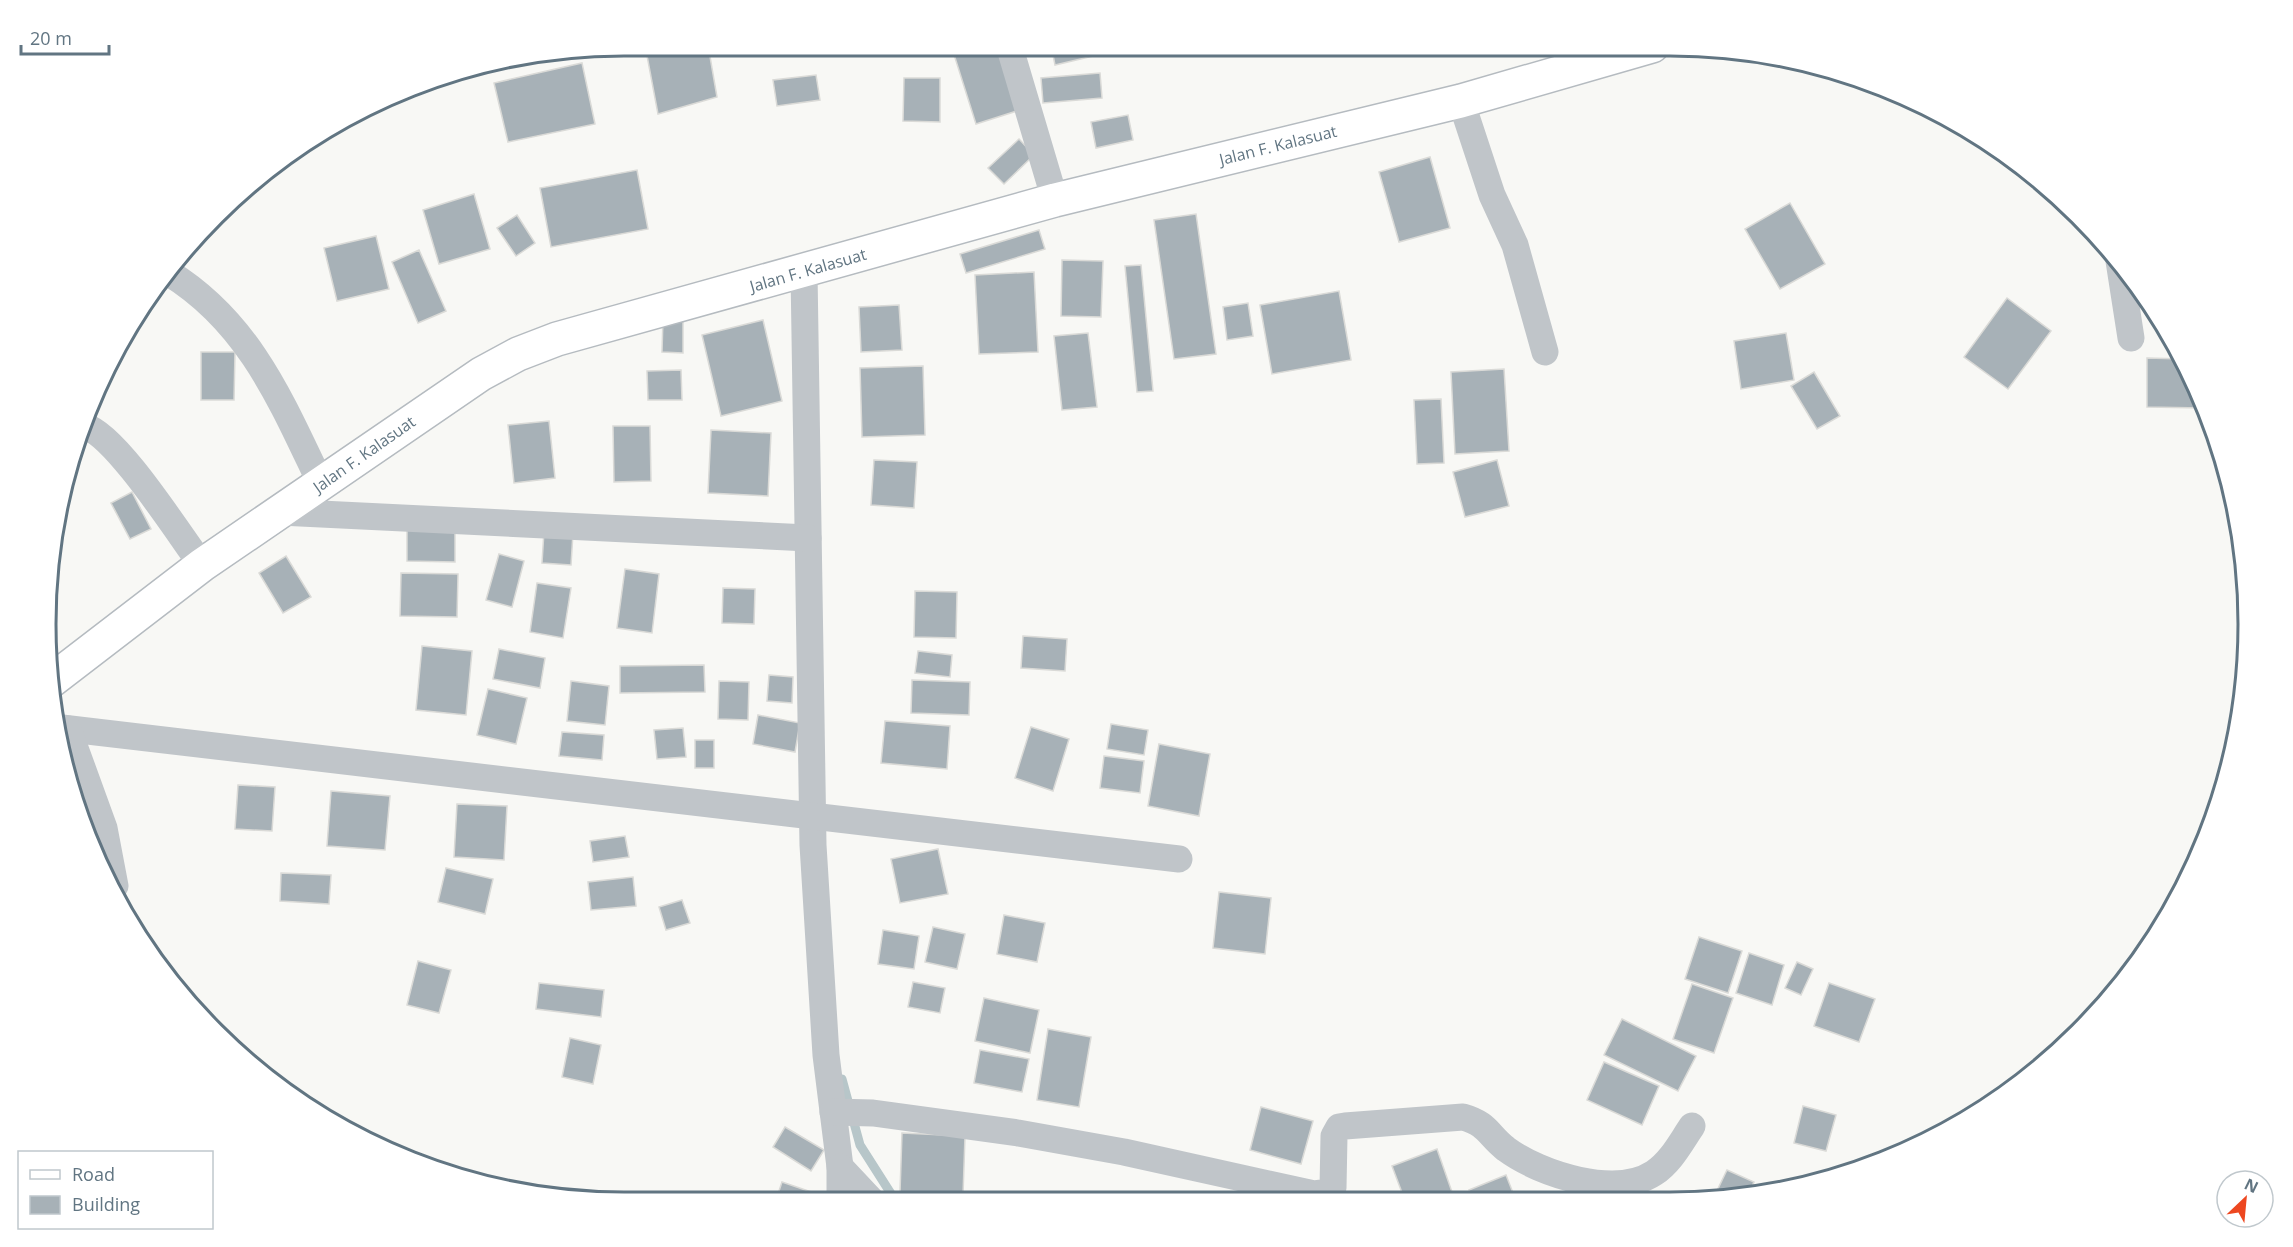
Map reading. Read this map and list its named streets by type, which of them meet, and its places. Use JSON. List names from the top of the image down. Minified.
{"streets":{"street":["Jalan F. Kalasuat"]},"legend":["Road","Building"],"scale_bar":"20 m","north":"top right"}
